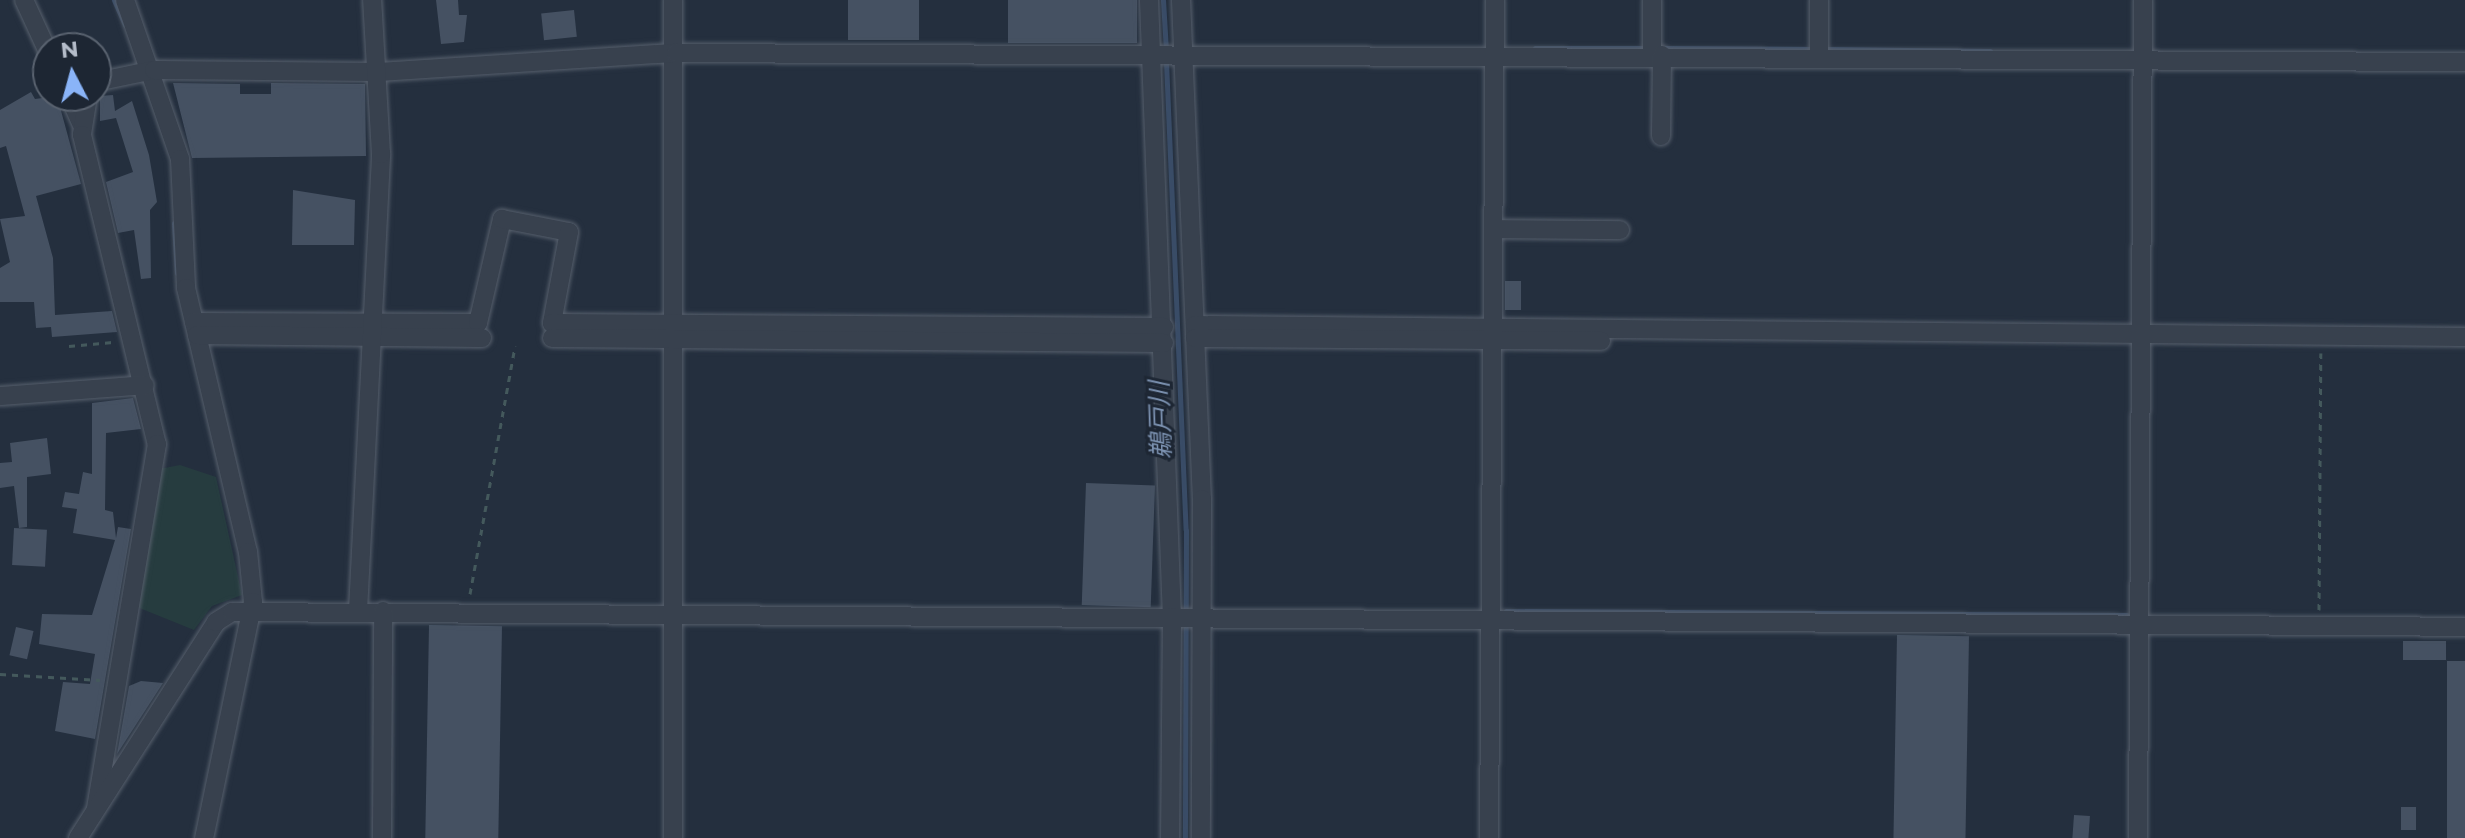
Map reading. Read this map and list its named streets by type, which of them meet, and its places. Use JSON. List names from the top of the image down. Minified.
{"water":["鵜戸川"],"north":"top"}
